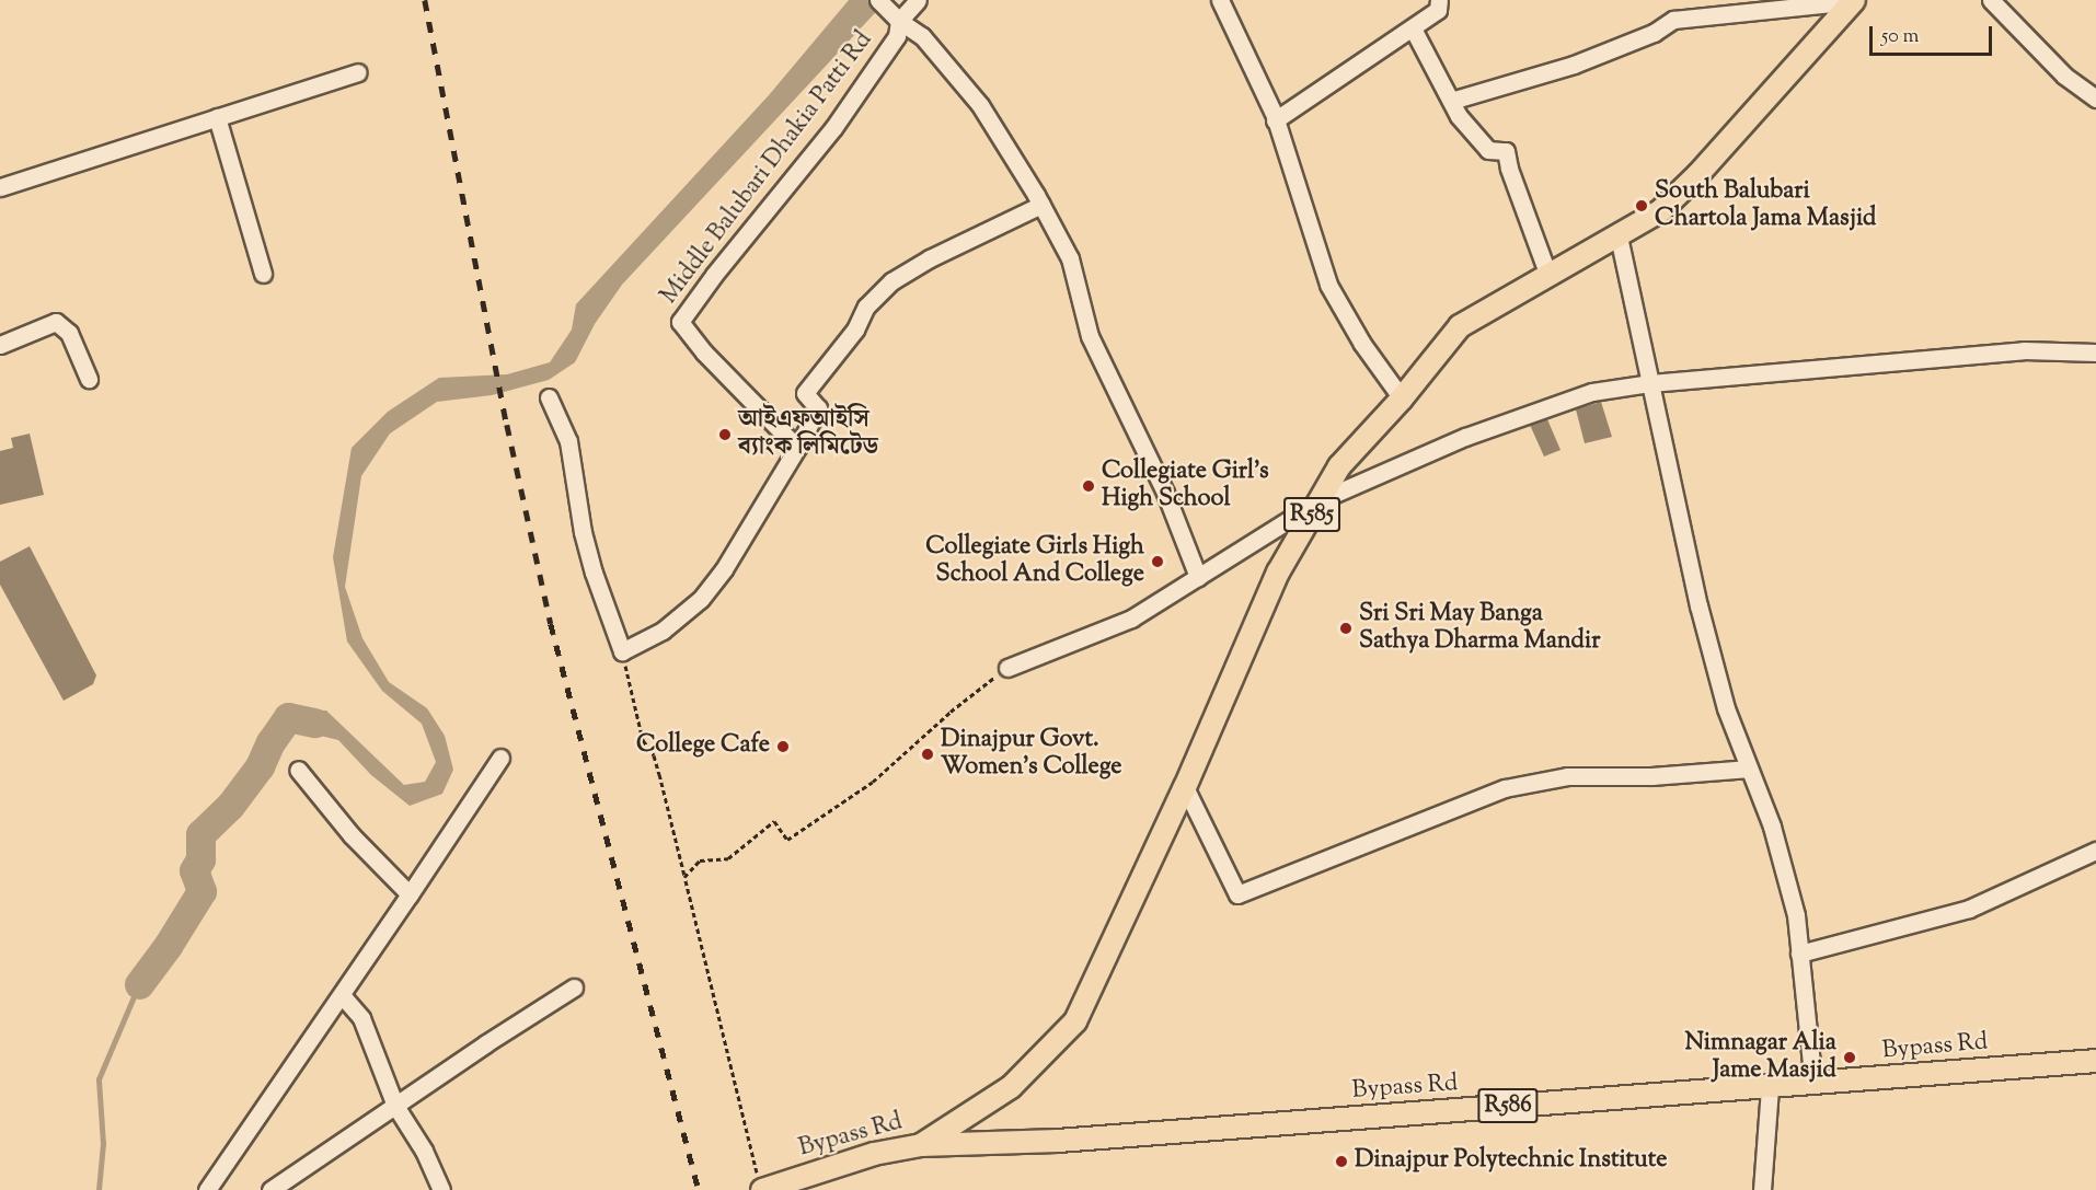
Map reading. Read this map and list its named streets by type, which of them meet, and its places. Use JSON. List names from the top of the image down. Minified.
{"streets":{"main road":["R585","Bypass Rd","R586"],"street":["Middle Balubari Dhakia Patti Rd"]},"crossings":[["R585","Bypass Rd"]],"places":["South Balubari Chartola Jama Masjid","আইএফআইসি ব্যাংক লিমিটেড","Collegiate Girl's High School","Collegiate Girls High School And College","Sri Sri May Banga Sathya Dharma Mandir","College Cafe","Dinajpur Govt. Women's College","Nimnagar Alia Jame Masjid","Dinajpur Polytechnic Institute"],"scale_bar":"50 m"}
